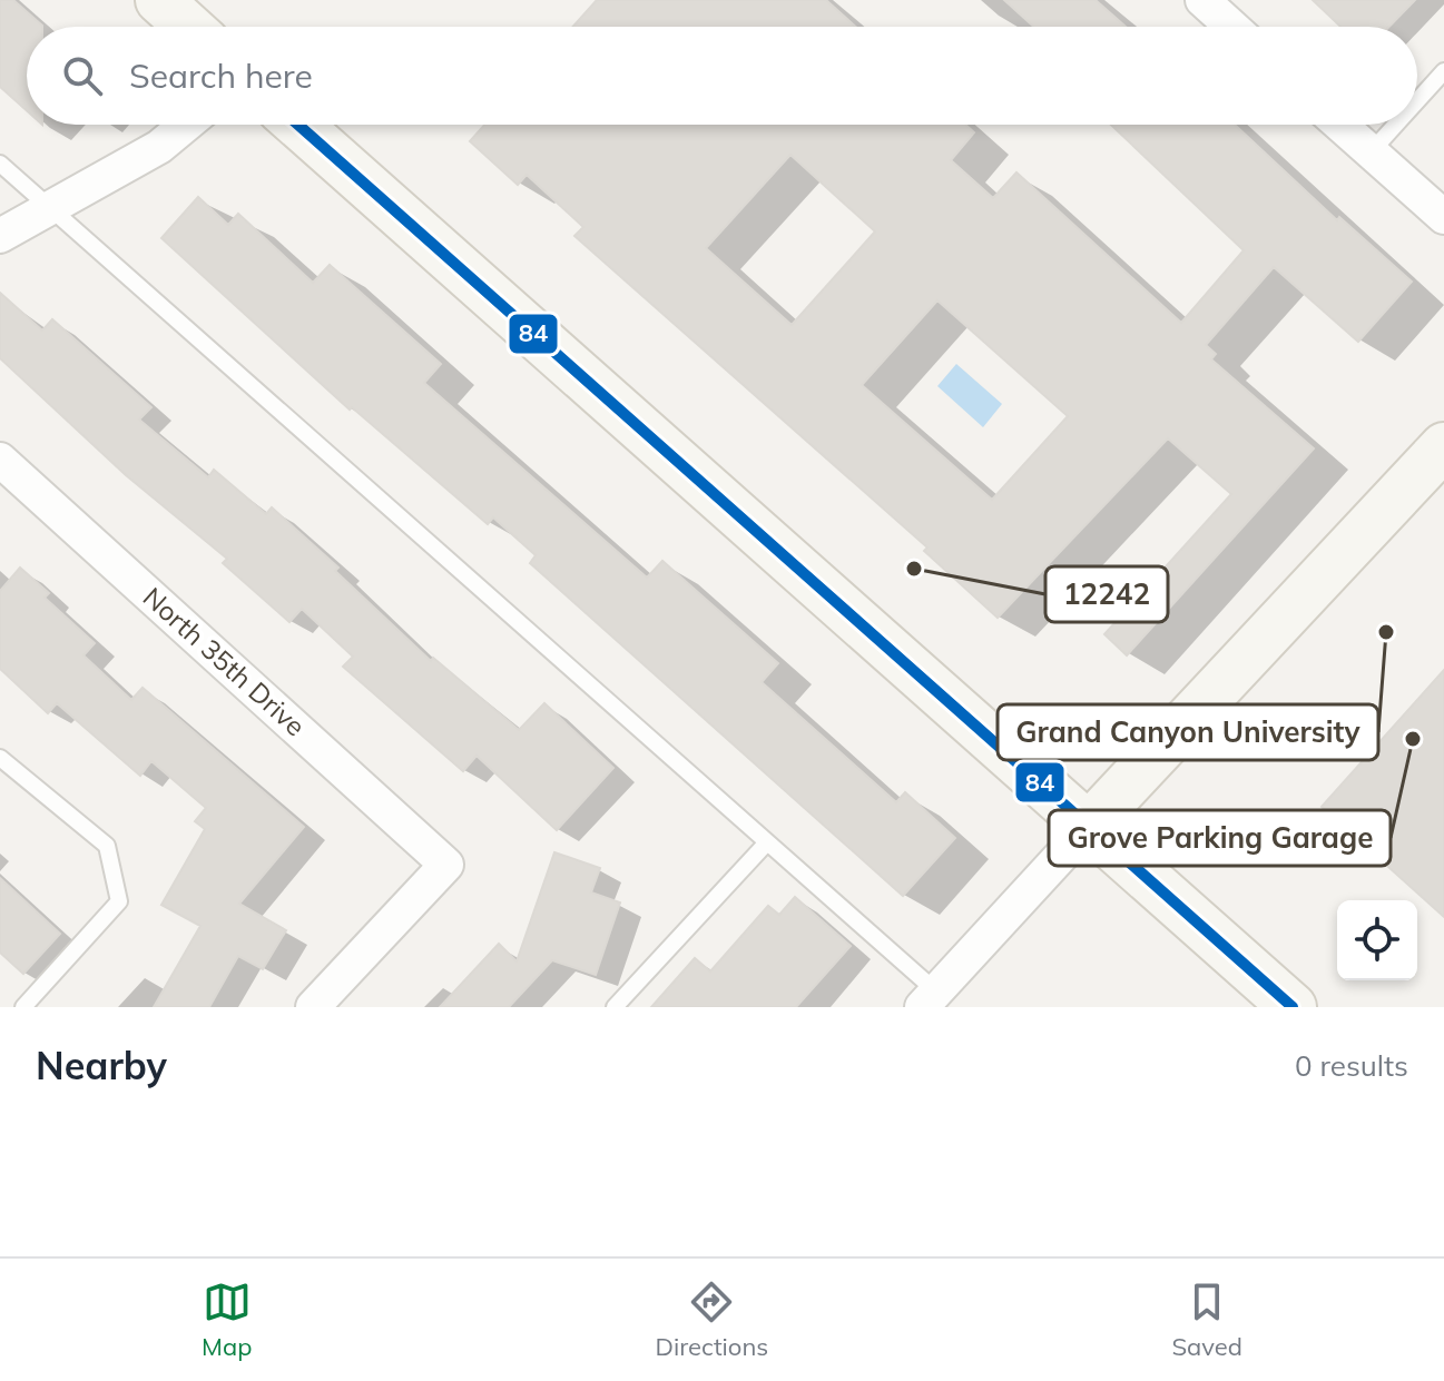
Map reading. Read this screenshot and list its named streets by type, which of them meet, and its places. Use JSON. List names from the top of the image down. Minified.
{"streets":{"street":["North 35th Drive"]},"places":["12242","Grand Canyon University","Grove Parking Garage"],"lines":["transit line 84"],"page":{"search":"Search here","heading":["Nearby","0 results"],"nav":["Map","Directions","Saved"]}}
